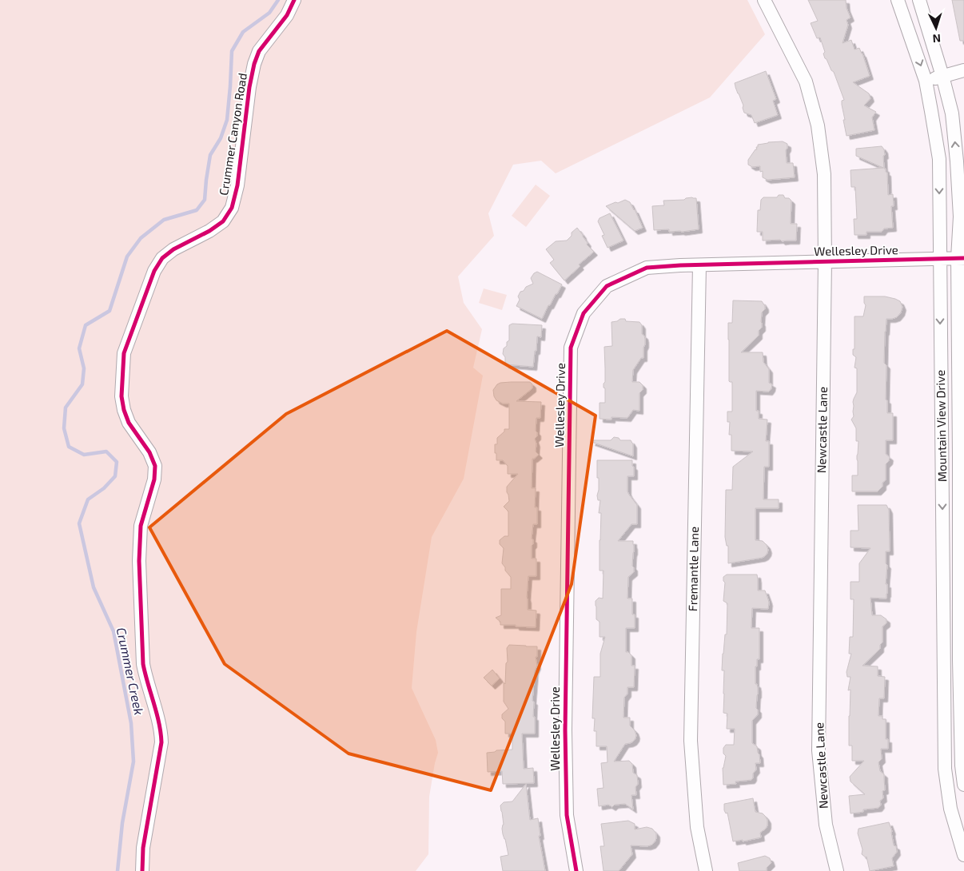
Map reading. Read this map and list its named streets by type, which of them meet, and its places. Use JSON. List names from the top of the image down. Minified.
{"streets":{"street":["Crummer Canyon Road","Wellesley Drive","Mountain View Drive","Newcastle Lane","Fremantle Lane"]},"crossings":[["Wellesley Drive","Mountain View Drive"],["Wellesley Drive","Newcastle Lane"],["Wellesley Drive","Fremantle Lane"]],"water":["Crummer Creek"],"north":"bottom"}
